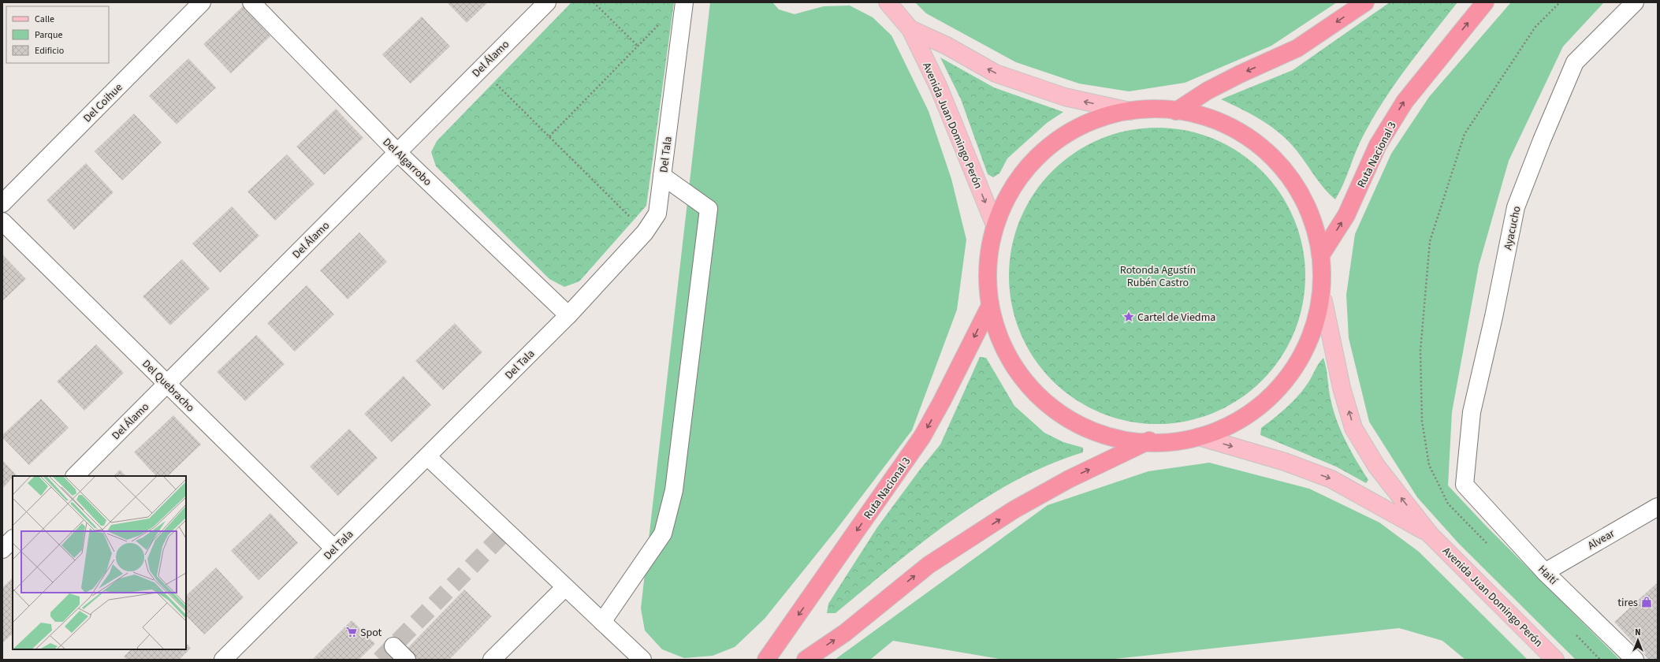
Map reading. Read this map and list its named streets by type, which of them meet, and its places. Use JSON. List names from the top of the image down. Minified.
{"streets":{"highway":["Ruta Nacional 3"],"main road":["Avenida Juan Domingo Perón"],"street":["Del Álamo","Del Coihue","Del Tala","Del Algarrobo","Ayacucho","Del Quebracho","Alvear","Haití"]},"crossings":[["Del Álamo","Del Algarrobo"],["Del Álamo","Del Quebracho"],["Del Tala","Del Algarrobo"],["Del Tala","Del Quebracho"],["Ayacucho","Haití"],["Alvear","Haití"]],"parks":["Rotonda Agustín Rubén Castro"],"places":{"place":["Cartel de Viedma"],"shop":["tires"],"supermarket":["Spot"]},"legend":["Calle","Parque","Edificio"],"north":"top"}
